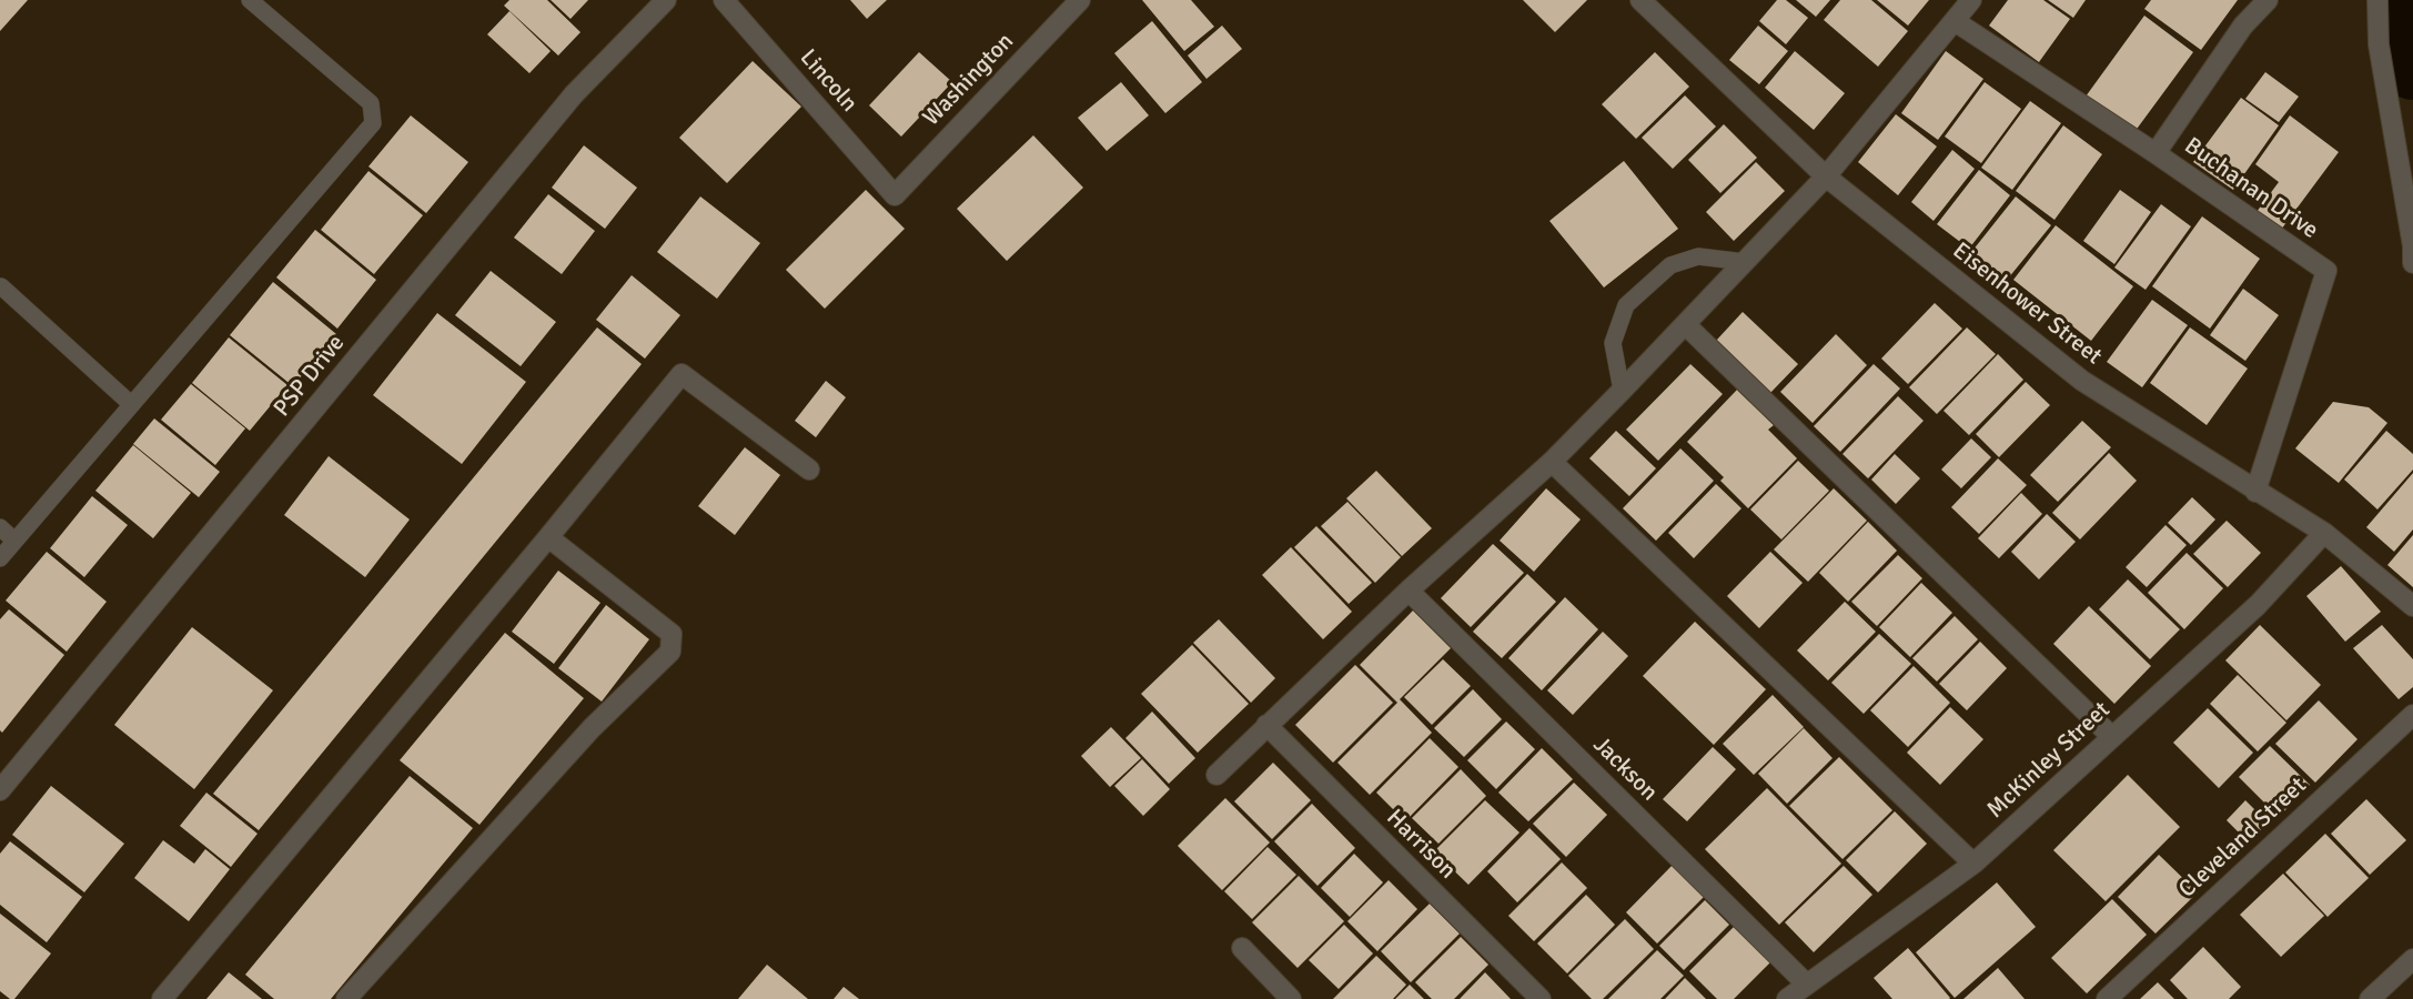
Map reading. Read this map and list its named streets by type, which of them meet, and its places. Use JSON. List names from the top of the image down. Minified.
{"streets":{"street":["Washington","Lincoln","Buchanan Drive","Eisenhower Street","PSP Drive","McKinley Street","Jackson","Cleveland Street","Harrison"]},"crossings":[["Washington","Lincoln"],["Buchanan Drive","Eisenhower Street"],["Eisenhower Street","McKinley Street"],["McKinley Street","Jackson"]]}
